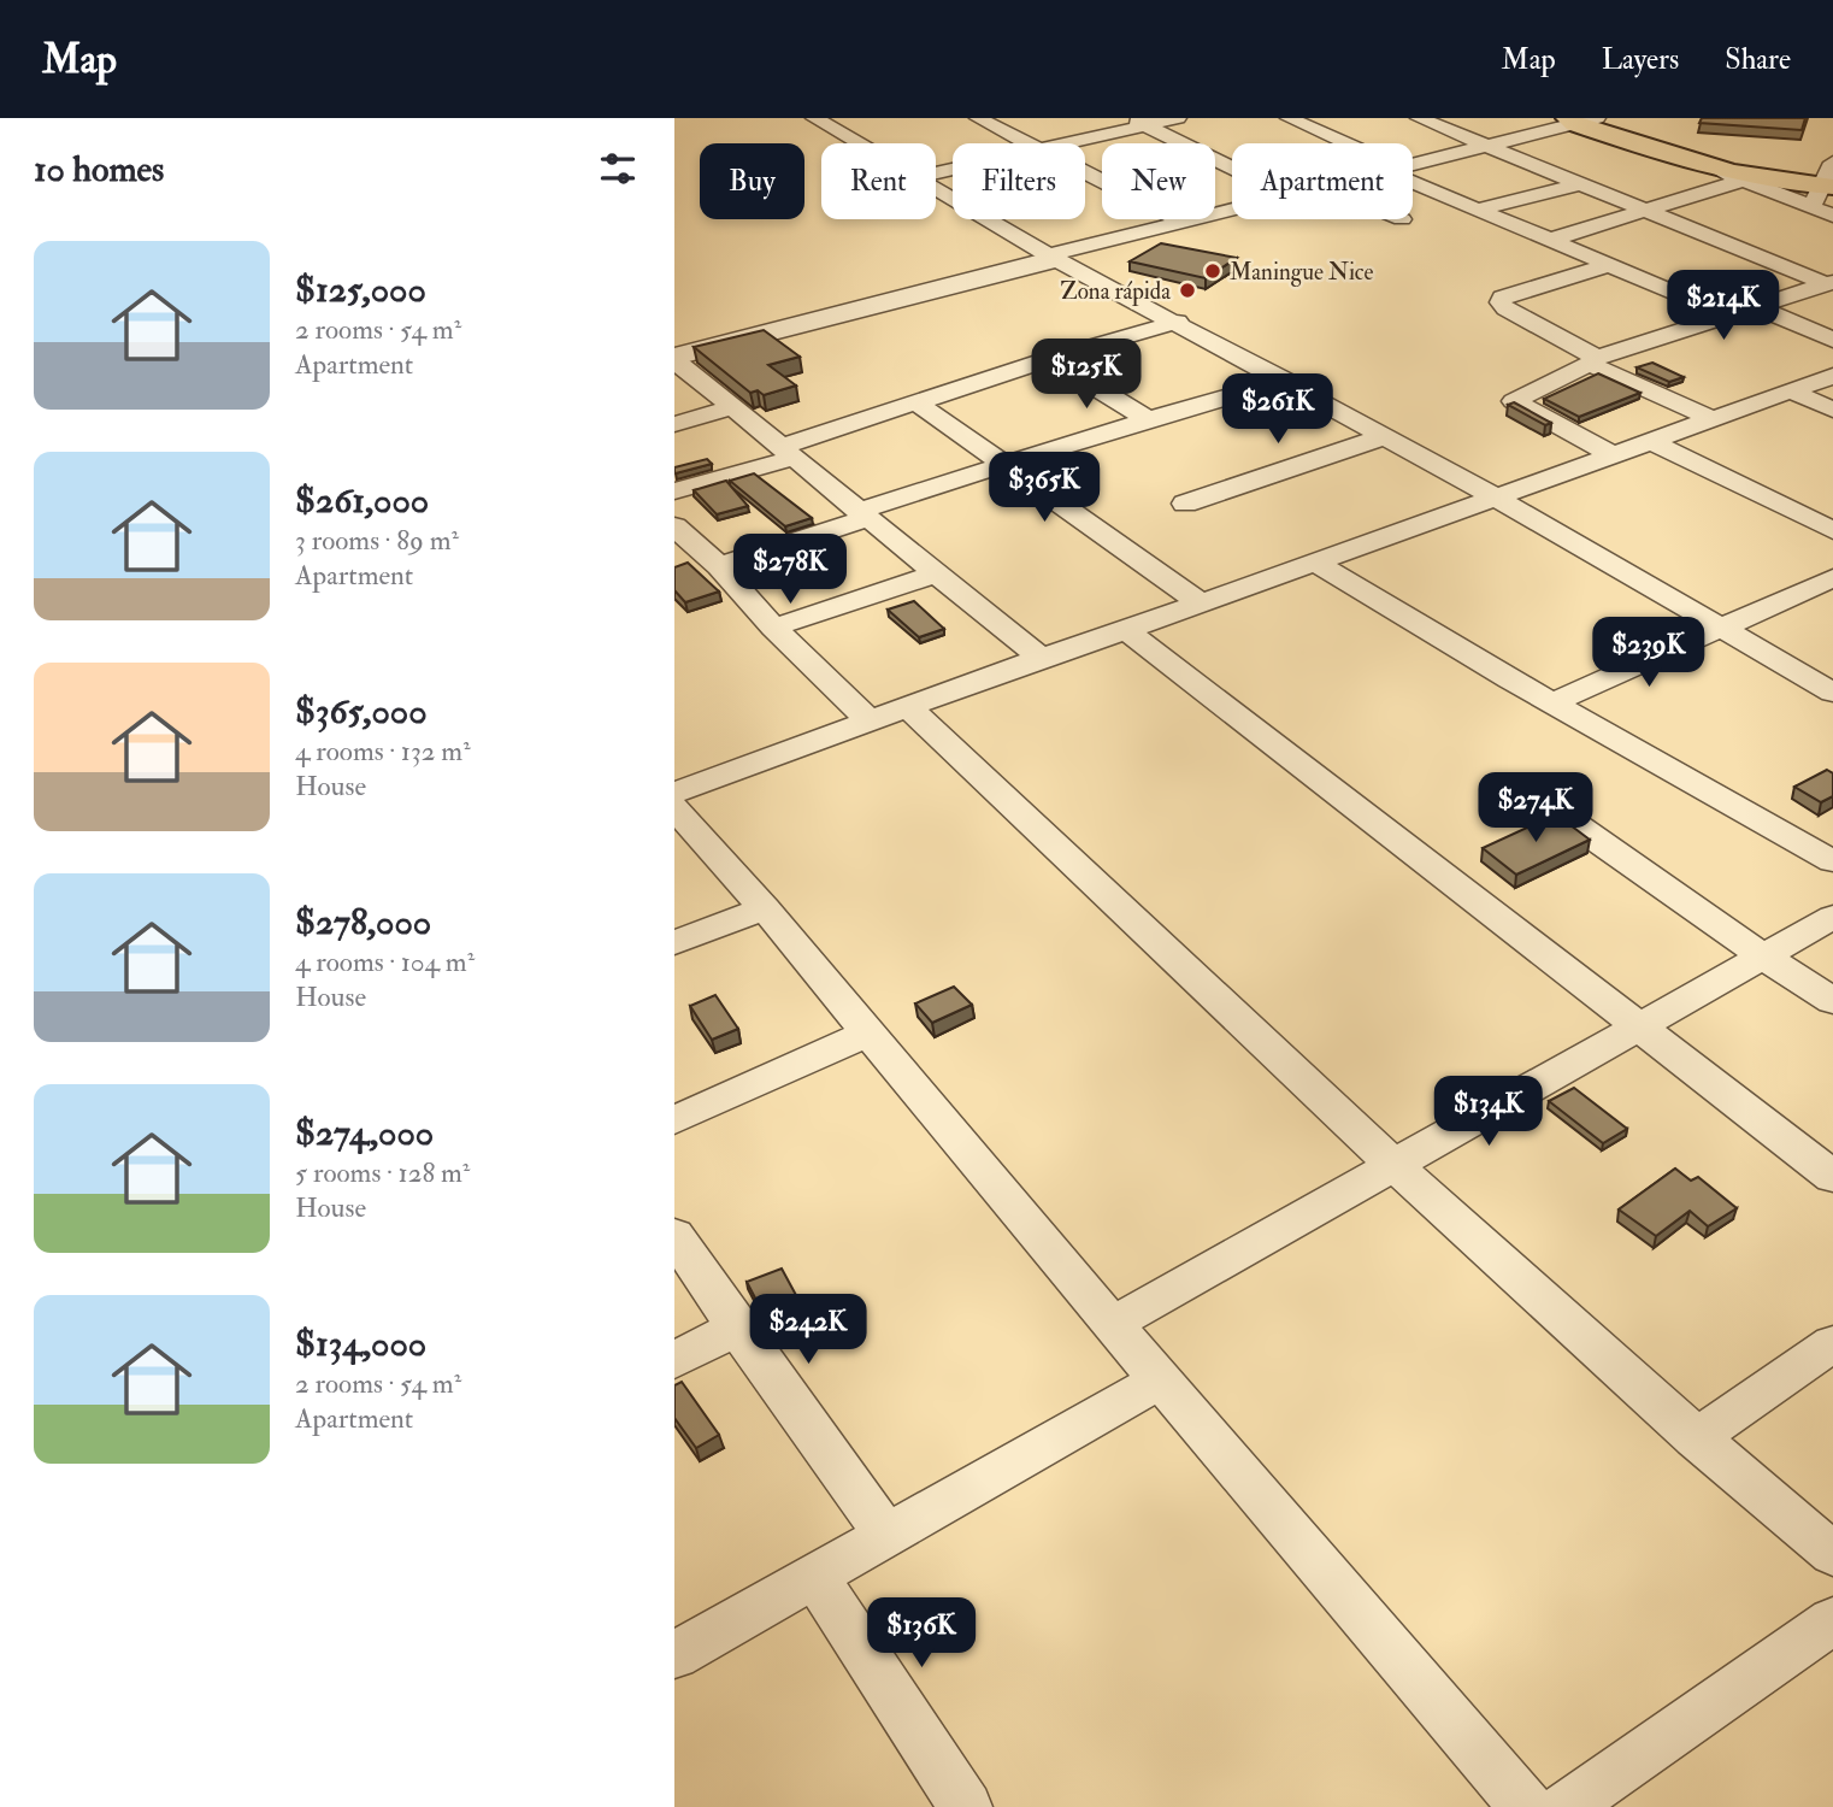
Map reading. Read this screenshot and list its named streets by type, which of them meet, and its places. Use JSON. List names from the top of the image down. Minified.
{"places":["Maningue Nice","Zona rápida"],"page":{"header":"Map","nav":["Map","Layers","Share"],"heading":"10 homes","chip":["Buy","Rent","Filters","New","Apartment"],"list":[{"name":"$125,000","note":"2 rooms · 54 m² · Apartment"},{"name":"$261,000","note":"3 rooms · 89 m² · Apartment"},{"name":"$365,000","note":"4 rooms · 132 m² · House"},{"name":"$278,000","note":"4 rooms · 104 m² · House"},{"name":"$274,000","note":"5 rooms · 128 m² · House"},{"name":"$134,000","note":"2 rooms · 54 m² · Apartment"}],"price":["$214K","$125K","$261K","$365K","$278K","$239K","$274K","$134K","$242K","$136K"]}}
